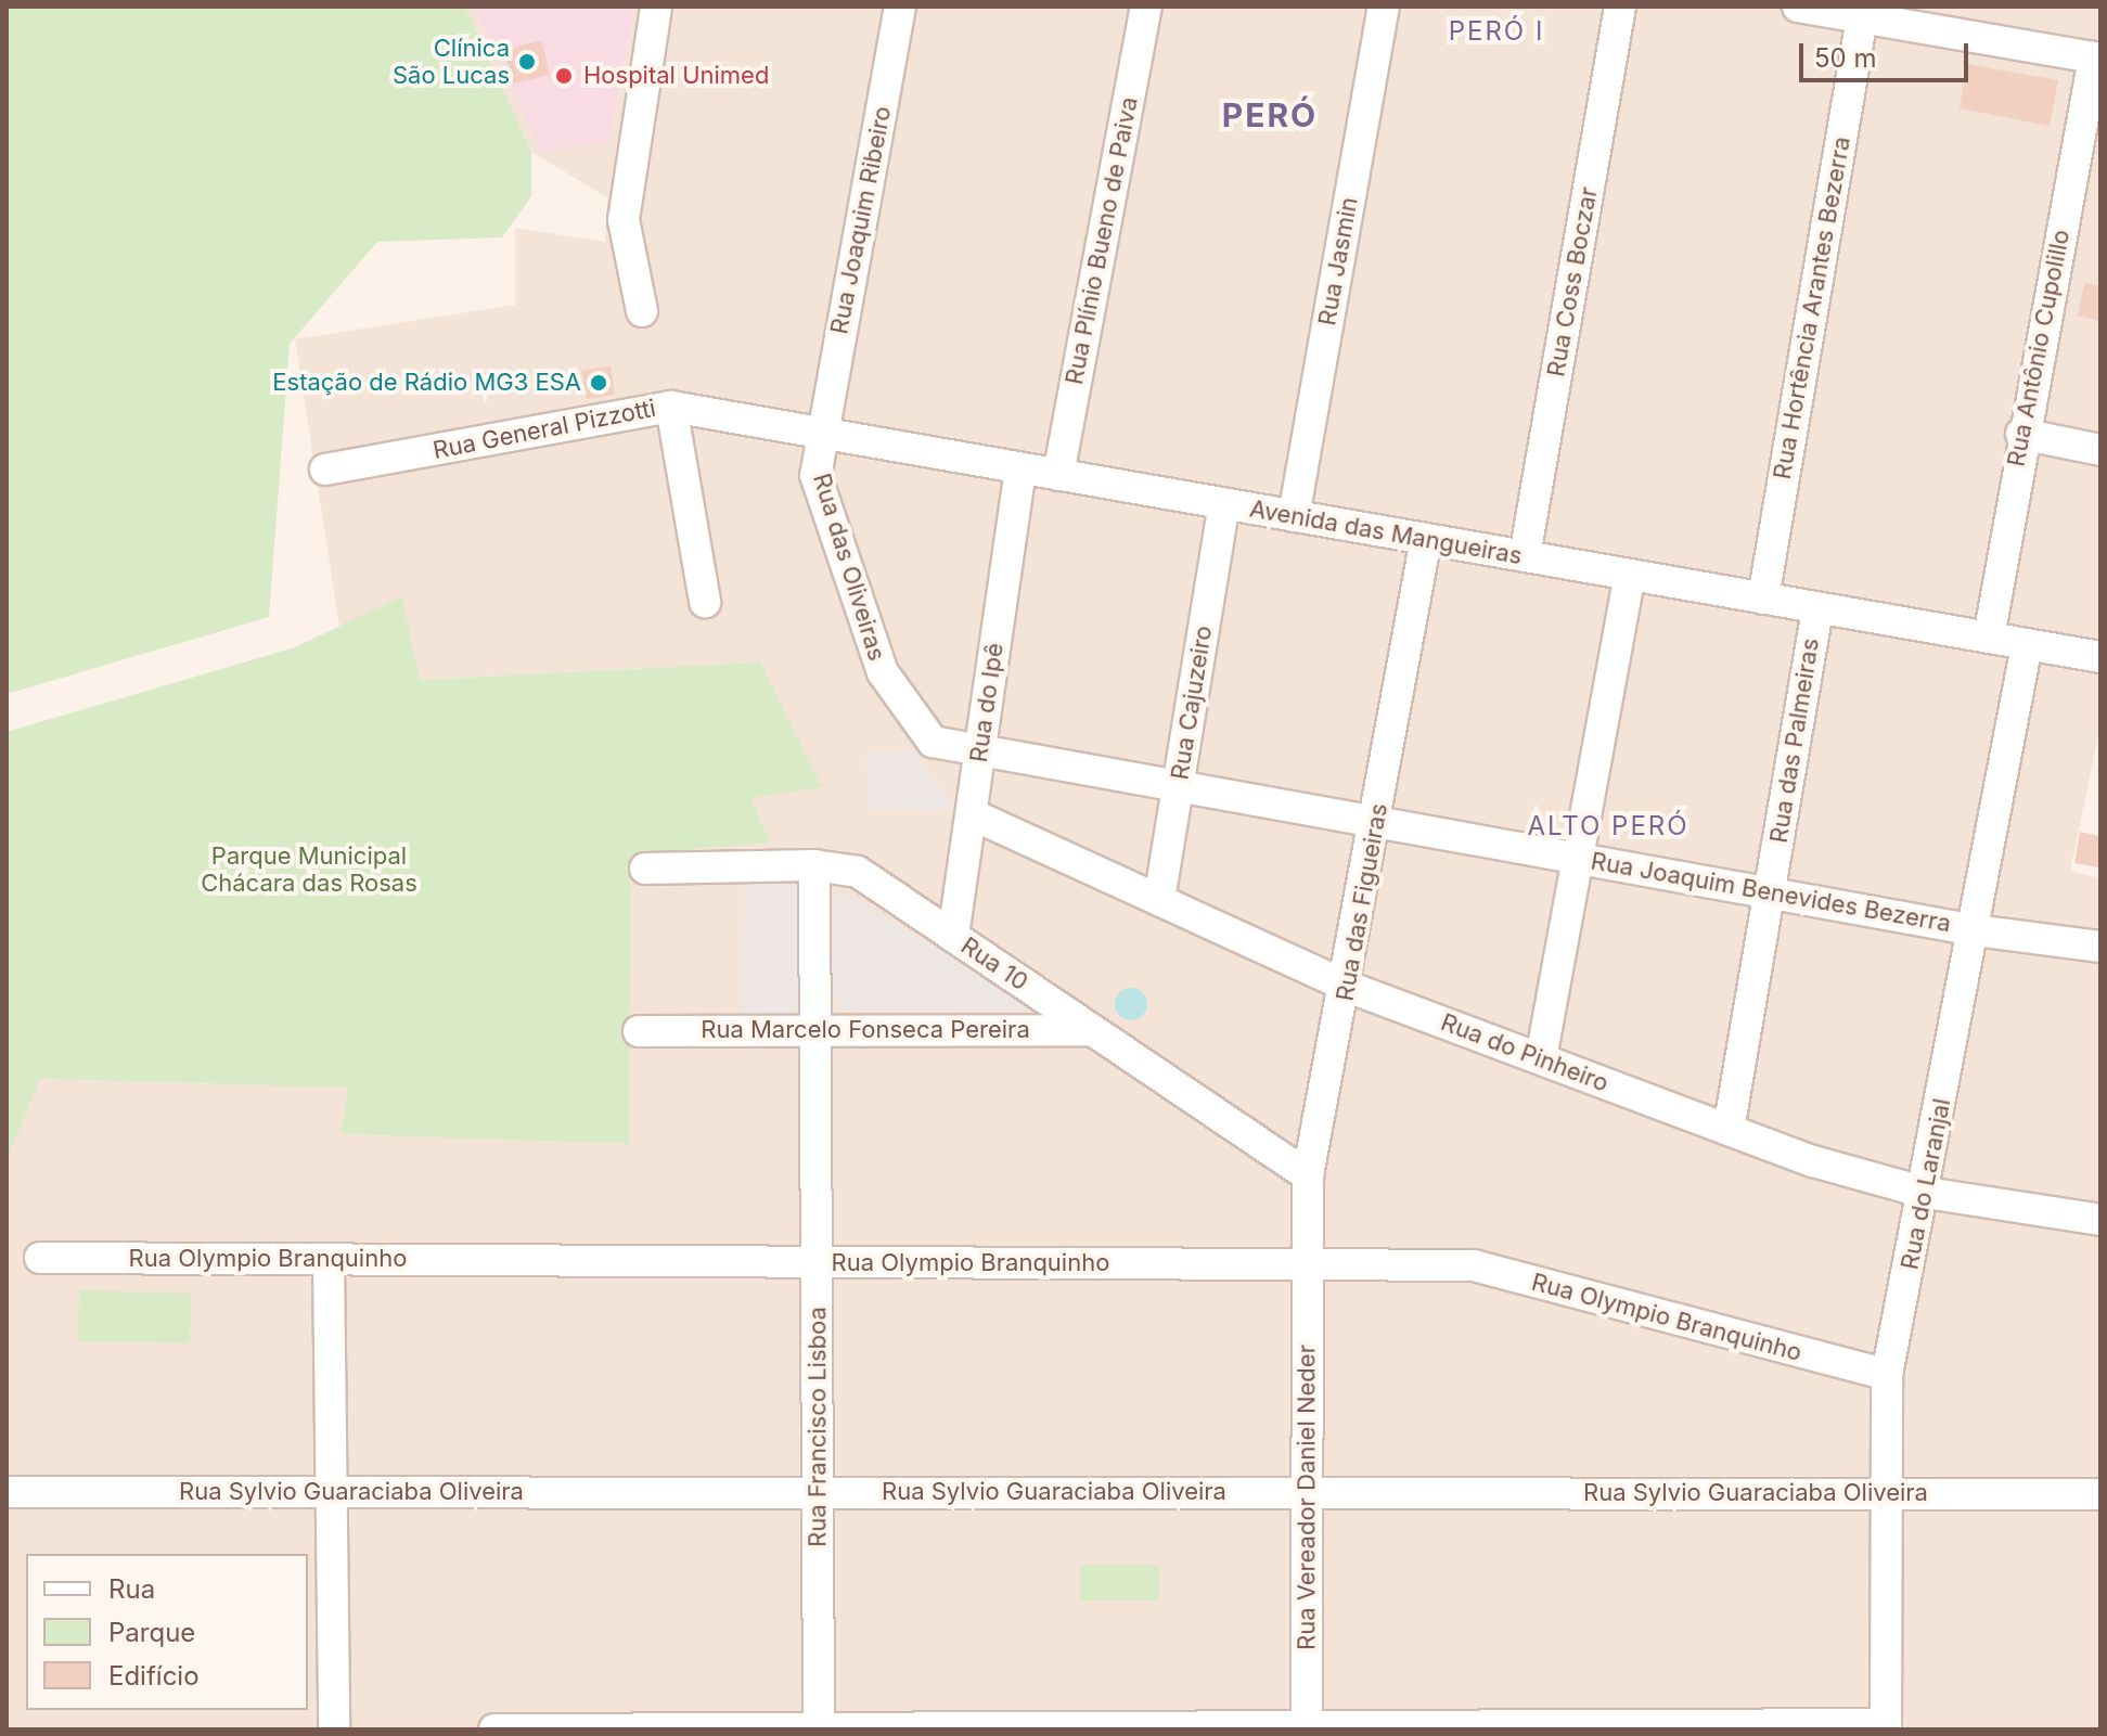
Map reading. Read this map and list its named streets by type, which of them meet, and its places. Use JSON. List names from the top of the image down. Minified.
{"streets":{"street":["Rua Joaquim Ribeiro","Rua Plínio Bueno de Paiva","Rua Jasmin","Rua Coss Boczar","Rua Hortência Arantes Bezerra","Rua Antônio Cupolillo","Rua General Pizzotti","Avenida das Mangueiras","Rua das Oliveiras","Rua do Ipê","Rua Cajuzeiro","Rua das Palmeiras","Rua Joaquim Benevides Bezerra","Rua das Figueiras","Rua 10","Rua Marcelo Fonseca Pereira","Rua do Pinheiro","Rua do Laranjal","Rua Olympio Branquinho","Rua Francisco Lisboa","Rua Sylvio Guaraciaba Oliveira","Rua Vereador Daniel Neder"]},"crossings":[["Rua Joaquim Ribeiro","Avenida das Mangueiras"],["Rua Joaquim Ribeiro","Rua das Oliveiras"],["Rua Plínio Bueno de Paiva","Avenida das Mangueiras"],["Rua Jasmin","Avenida das Mangueiras"],["Rua Coss Boczar","Avenida das Mangueiras"],["Rua Hortência Arantes Bezerra","Avenida das Mangueiras"],["Rua Antônio Cupolillo","Avenida das Mangueiras"],["Rua General Pizzotti","Avenida das Mangueiras"],["Avenida das Mangueiras","Rua das Oliveiras"],["Avenida das Mangueiras","Rua do Ipê"],["Avenida das Mangueiras","Rua Cajuzeiro"],["Avenida das Mangueiras","Rua das Palmeiras"],["Avenida das Mangueiras","Rua das Figueiras"],["Avenida das Mangueiras","Rua do Laranjal"],["Rua das Oliveiras","Rua do Ipê"],["Rua das Oliveiras","Rua Joaquim Benevides Bezerra"],["Rua do Ipê","Rua Joaquim Benevides Bezerra"],["Rua do Ipê","Rua 10"],["Rua do Ipê","Rua do Pinheiro"],["Rua Cajuzeiro","Rua Joaquim Benevides Bezerra"],["Rua Cajuzeiro","Rua do Pinheiro"],["Rua das Palmeiras","Rua Joaquim Benevides Bezerra"],["Rua das Palmeiras","Rua do Pinheiro"],["Rua Joaquim Benevides Bezerra","Rua das Figueiras"],["Rua Joaquim Benevides Bezerra","Rua do Laranjal"],["Rua das Figueiras","Rua 10"],["Rua das Figueiras","Rua do Pinheiro"],["Rua das Figueiras","Rua Olympio Branquinho"],["Rua das Figueiras","Rua Vereador Daniel Neder"],["Rua 10","Rua Marcelo Fonseca Pereira"],["Rua 10","Rua Francisco Lisboa"],["Rua Marcelo Fonseca Pereira","Rua Francisco Lisboa"],["Rua do Pinheiro","Rua do Laranjal"],["Rua do Laranjal","Rua Olympio Branquinho"],["Rua do Laranjal","Rua Sylvio Guaraciaba Oliveira"],["Rua Olympio Branquinho","Rua Francisco Lisboa"],["Rua Olympio Branquinho","Rua Vereador Daniel Neder"],["Rua Francisco Lisboa","Rua Sylvio Guaraciaba Oliveira"],["Rua Sylvio Guaraciaba Oliveira","Rua Vereador Daniel Neder"]],"districts":["PERÓ I","PERÓ","ALTO PERÓ"],"parks":["Parque Municipal Chácara das Rosas"],"places":["Clínica São Lucas","Hospital Unimed","Estação de Rádio MG3 ESA"],"legend":["Rua","Parque","Edifício"],"scale_bar":"50 m"}
